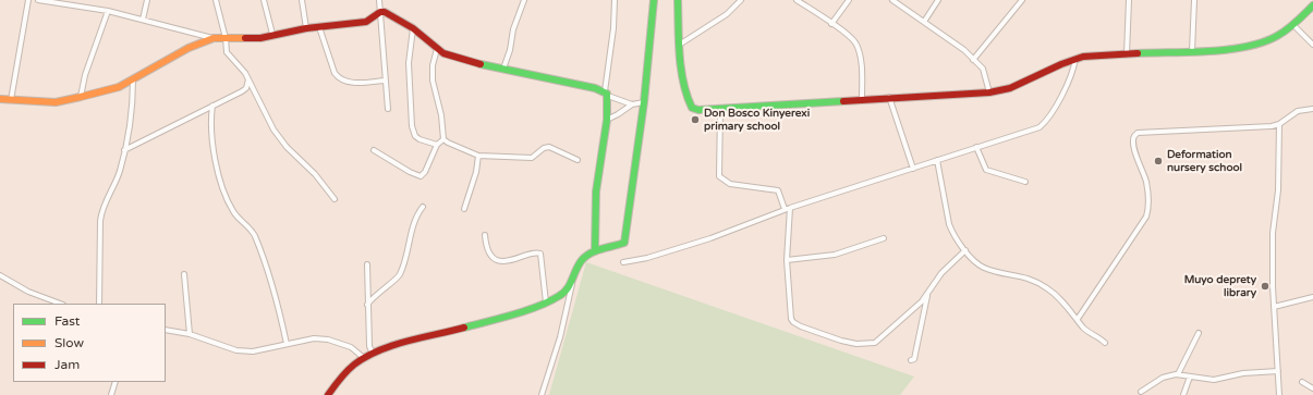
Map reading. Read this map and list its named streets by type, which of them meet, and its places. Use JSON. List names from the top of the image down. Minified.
{"places":["Don Bosco Kinyerexi primary school","Deformation nursery school","Muyo deprety library"],"legend":["Fast","Slow","Jam"]}
